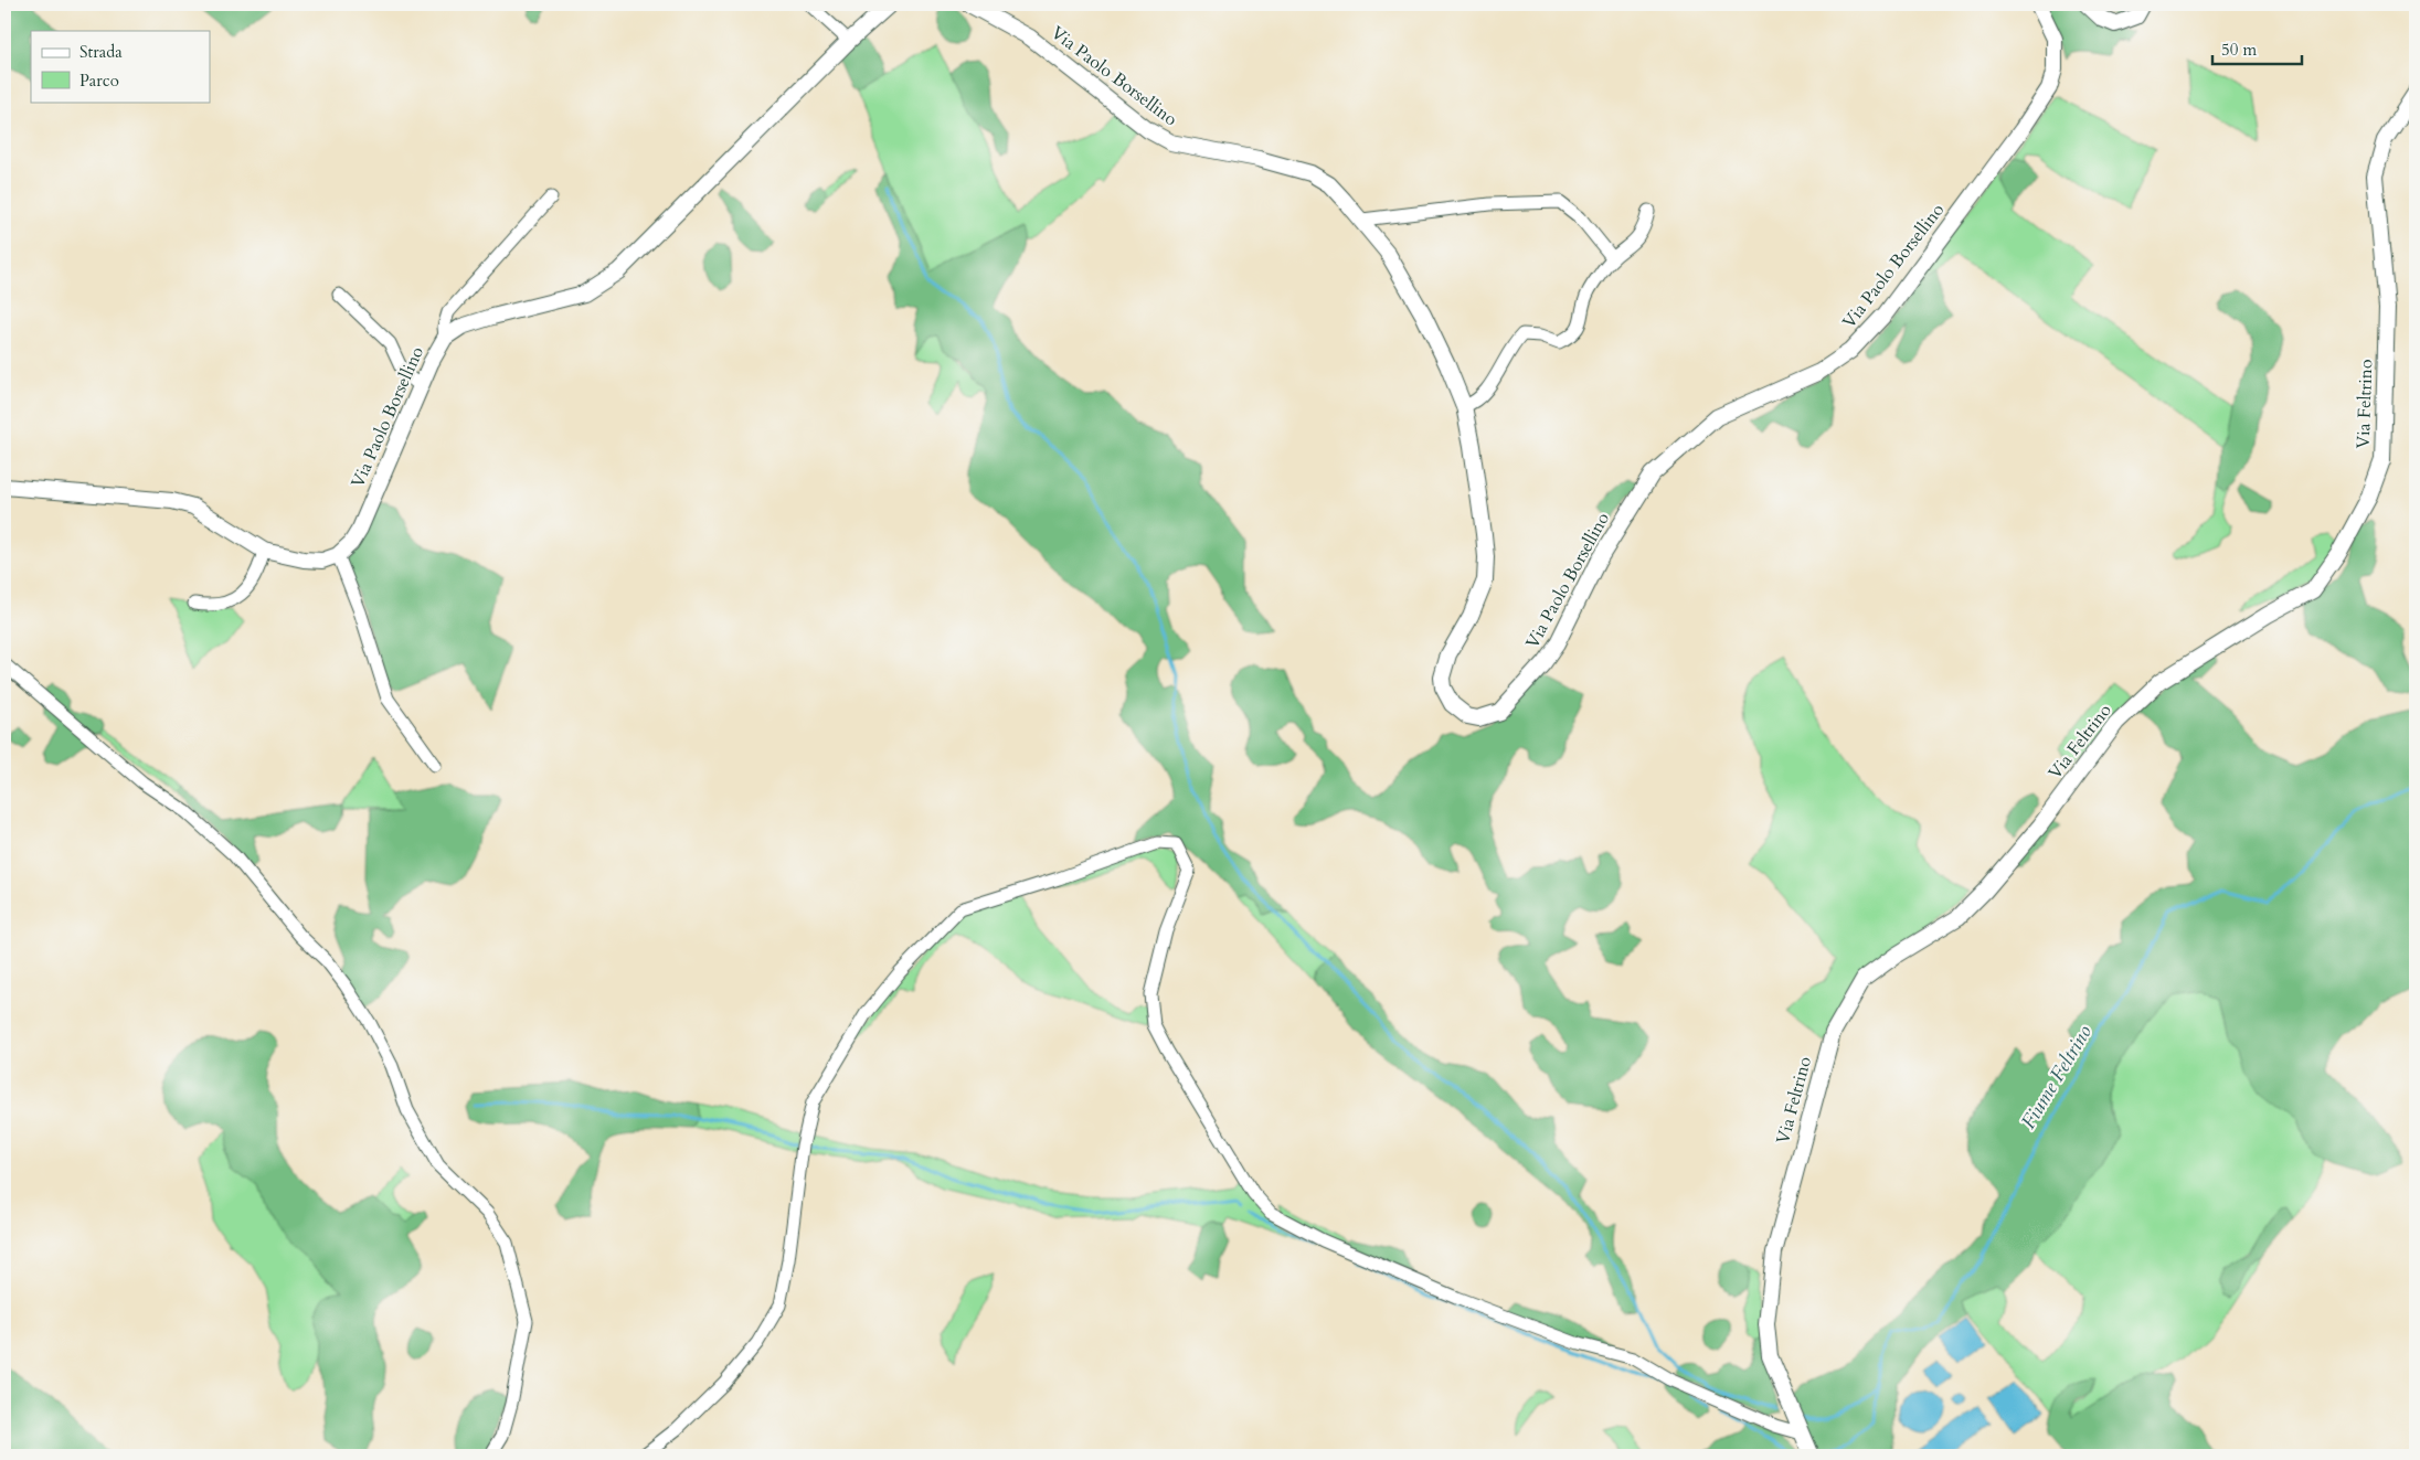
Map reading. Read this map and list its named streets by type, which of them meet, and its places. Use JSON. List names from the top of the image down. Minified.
{"streets":{"street":["Via Paolo Borsellino","Via Feltrino"]},"water":["Fiume Feltrino"],"legend":["Strada","Parco"],"scale_bar":"50 m"}
